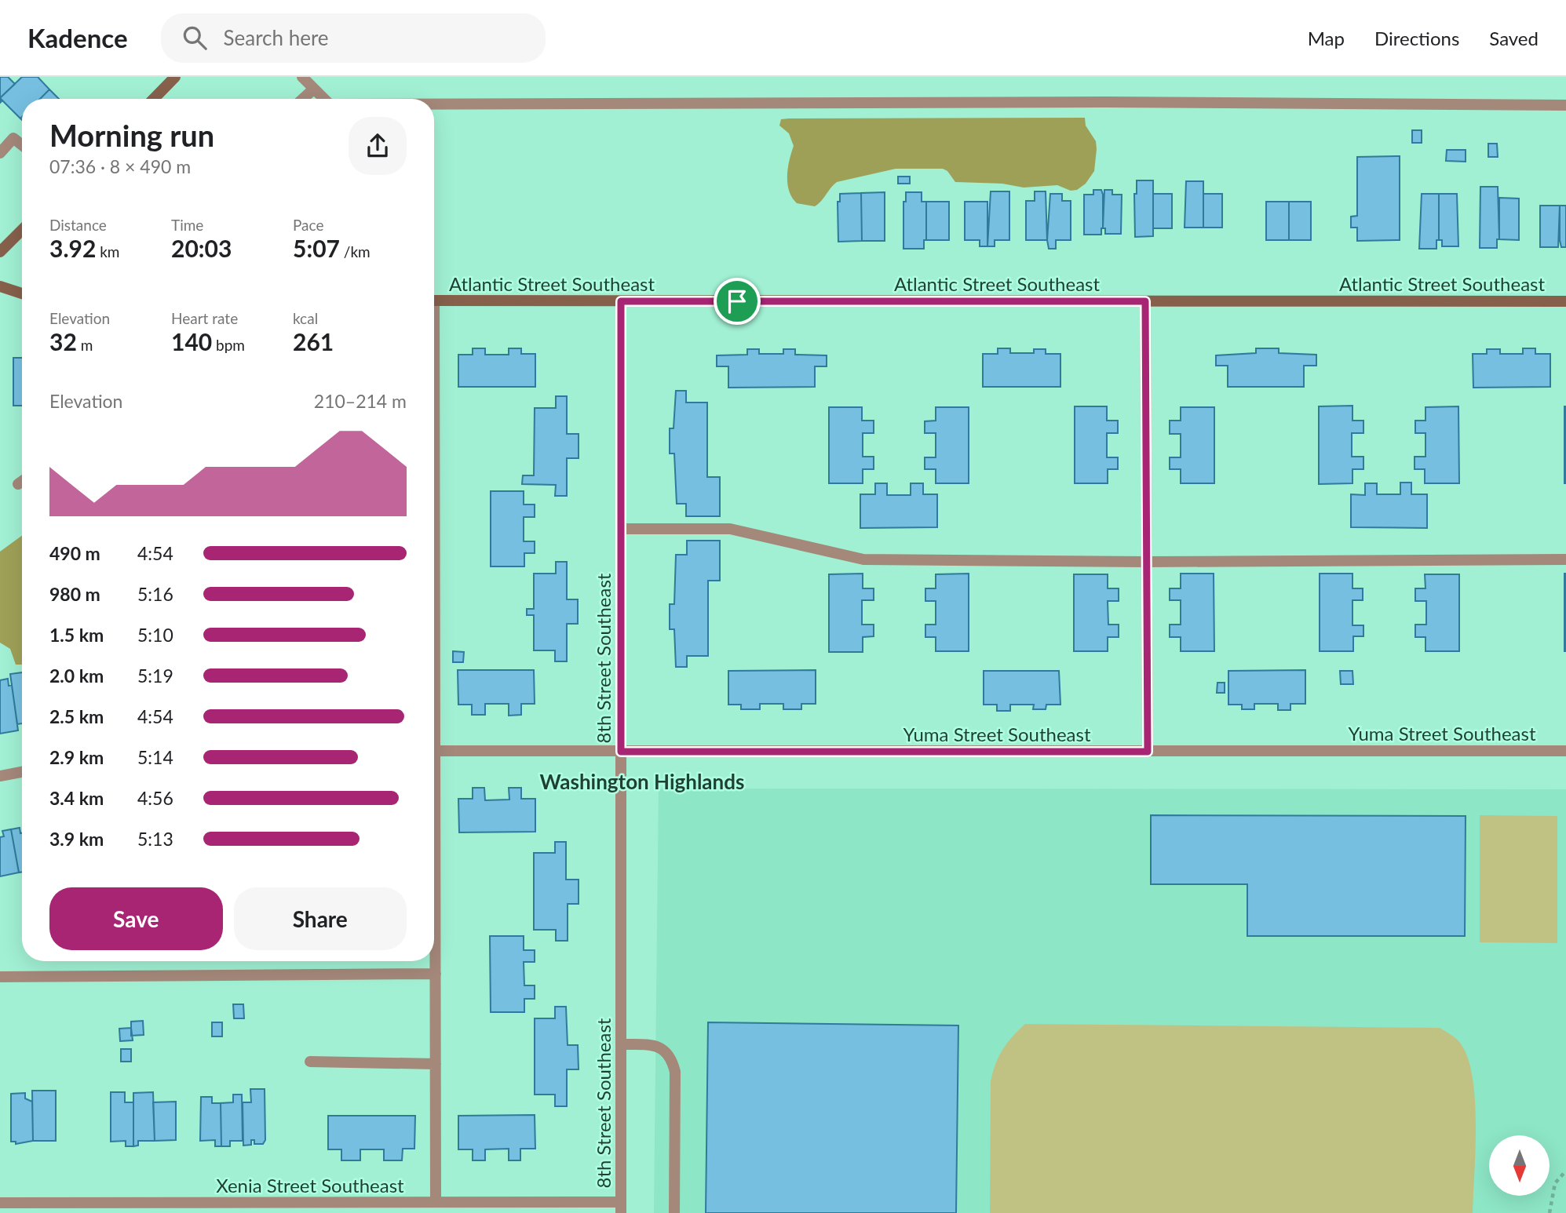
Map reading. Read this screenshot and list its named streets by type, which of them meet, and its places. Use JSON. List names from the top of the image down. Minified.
{"streets":{"street":["Atlantic Street Southeast","8th Street Southeast","Yuma Street Southeast","Xenia Street Southeast"]},"crossings":[["Atlantic Street Southeast","8th Street Southeast"],["8th Street Southeast","Yuma Street Southeast"],["8th Street Southeast","Xenia Street Southeast"]],"districts":["Washington Highlands"],"north":"bottom","page":{"header":"Kadence","search":"Search here","nav":["Map","Directions","Saved"],"heading":["Morning run","07:36 · 8 × 490 m"],"stats":[["Distance","3.92 km"],["Time","20:03"],["Pace","5:07 /km"],["Elevation","32 m"],["Heart rate","140 bpm"],["kcal","261"]],"chart":["Elevation","210–214 m"],"list":[{"name":"490 m","note":"4:54"},{"name":"980 m","note":"5:16"},{"name":"1.5 km","note":"5:10"},{"name":"2.0 km","note":"5:19"},{"name":"2.5 km","note":"4:54"},{"name":"2.9 km","note":"5:14"},{"name":"3.4 km","note":"4:56"},{"name":"3.9 km","note":"5:13"}],"buttons":["Save","Share"]}}
